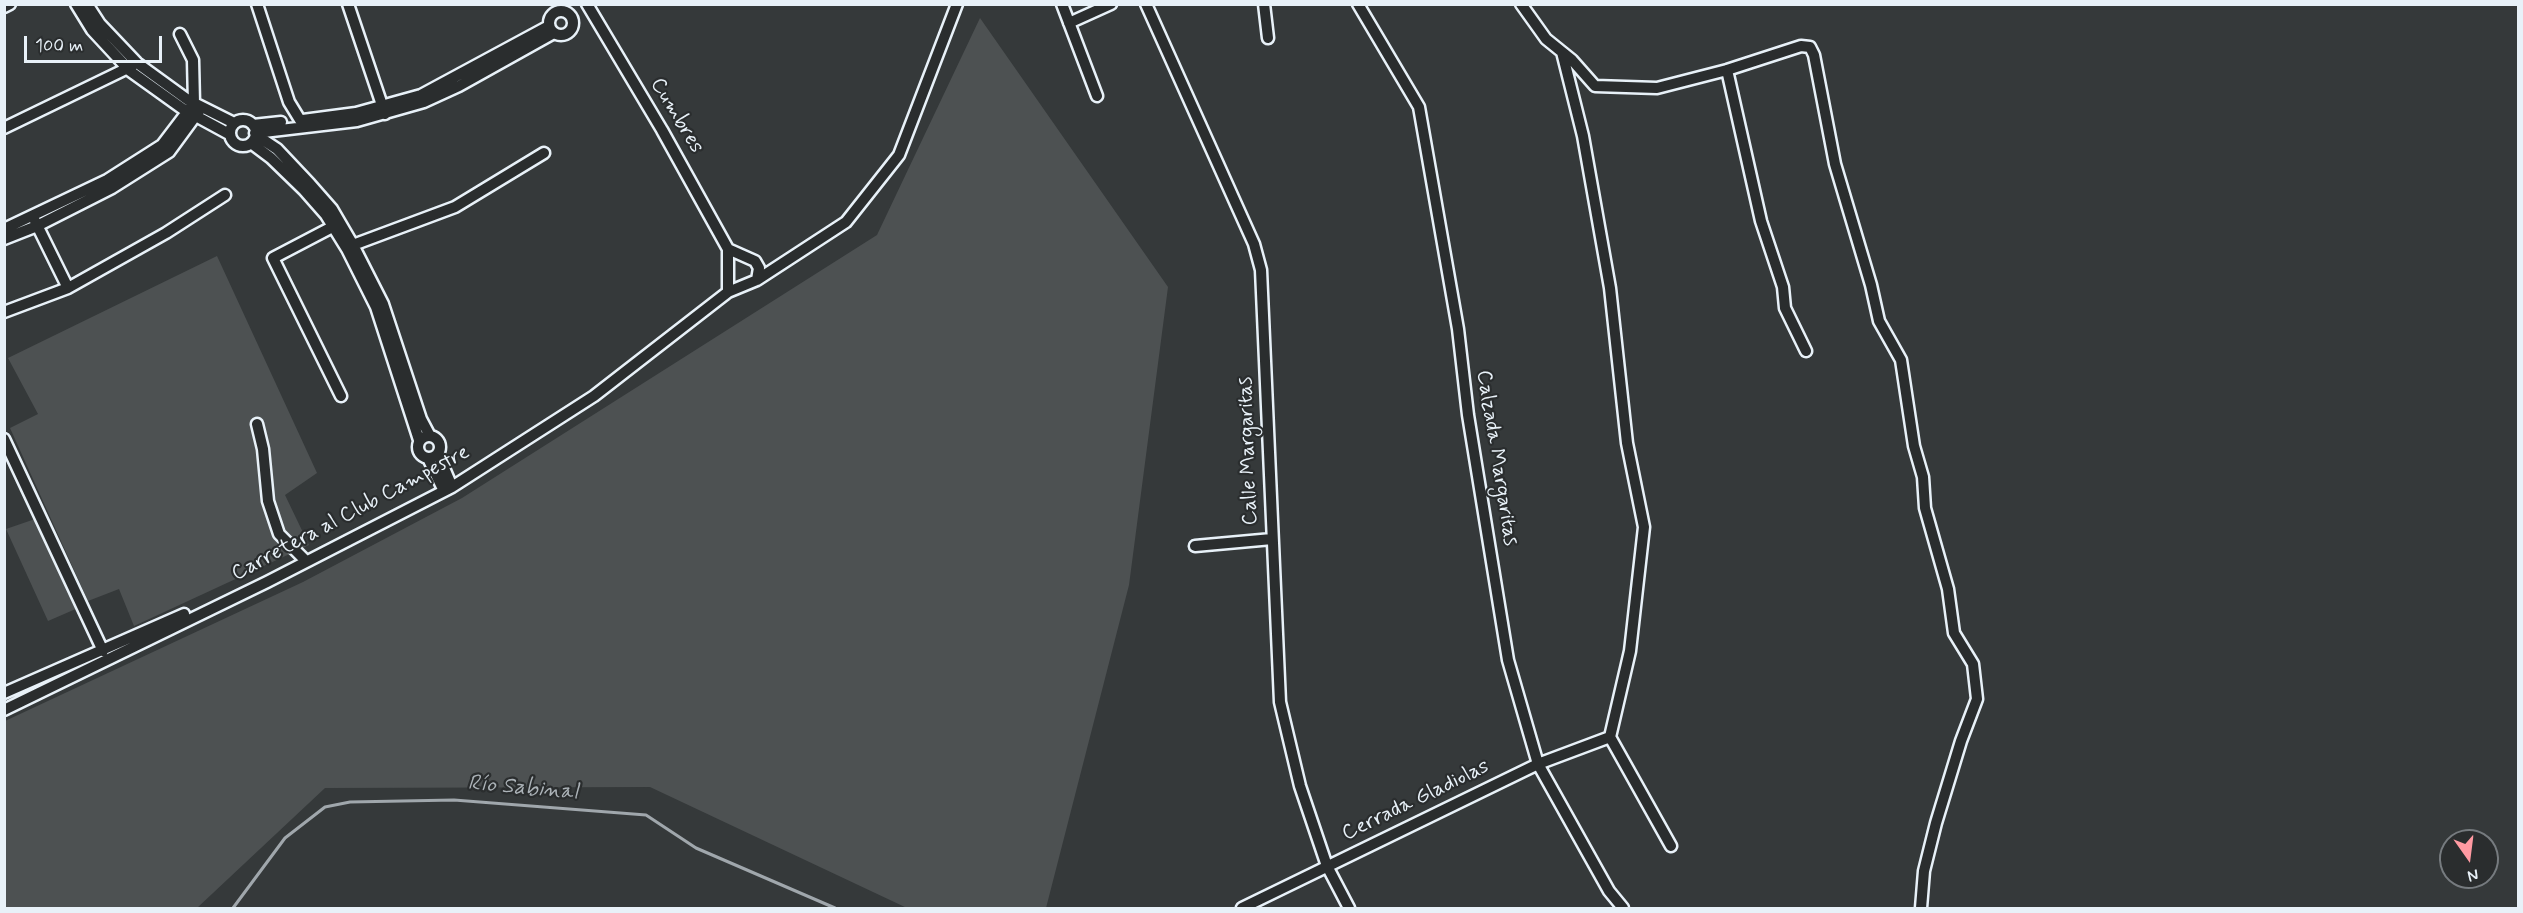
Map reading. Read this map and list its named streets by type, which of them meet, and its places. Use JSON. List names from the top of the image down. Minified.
{"streets":{"street":["Cumbres","Calle Margaritas","Calzada Margaritas","Carretera al Club Campestre","Cerrada Gladiolas"]},"crossings":[["Cumbres","Carretera al Club Campestre"],["Calle Margaritas","Cerrada Gladiolas"],["Calzada Margaritas","Cerrada Gladiolas"]],"water":["Río Sabinal"],"scale_bar":"100 m","north":"bottom"}
